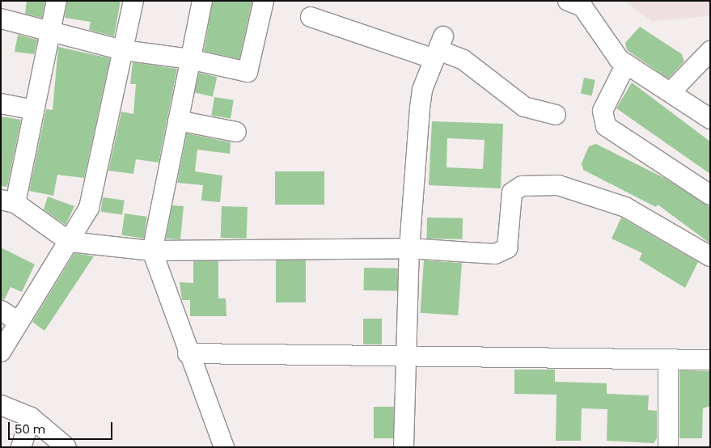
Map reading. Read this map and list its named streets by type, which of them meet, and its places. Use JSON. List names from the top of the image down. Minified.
{"scale_bar":"50 m"}
